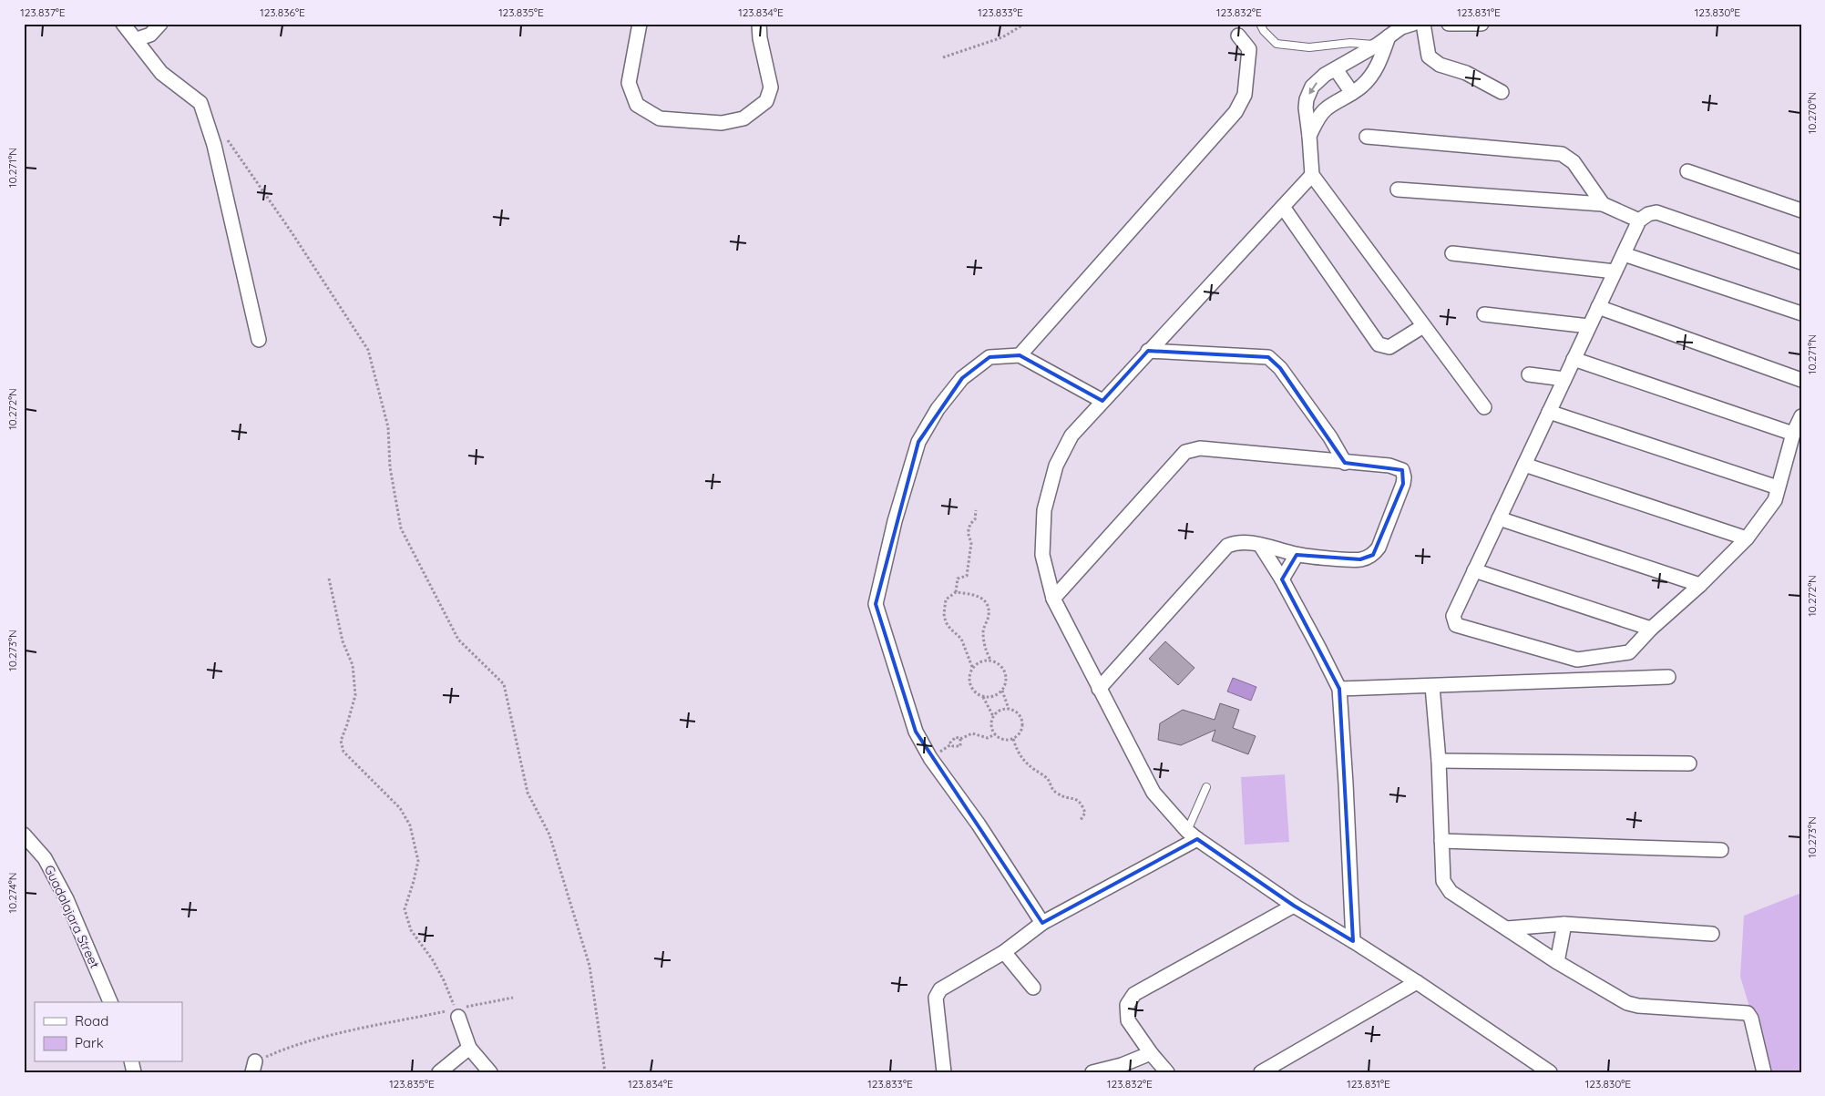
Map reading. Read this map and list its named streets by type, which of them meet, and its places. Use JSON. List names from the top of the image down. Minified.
{"streets":{"street":["Guadalajara Street"]},"legend":["Road","Park"],"coordinates":["123.837°E","123.836°E","123.835°E","123.834°E","123.833°E","123.832°E","123.831°E","123.830°E","10.270°N","10.271°N","10.272°N","10.273°N","10.274°N"]}
